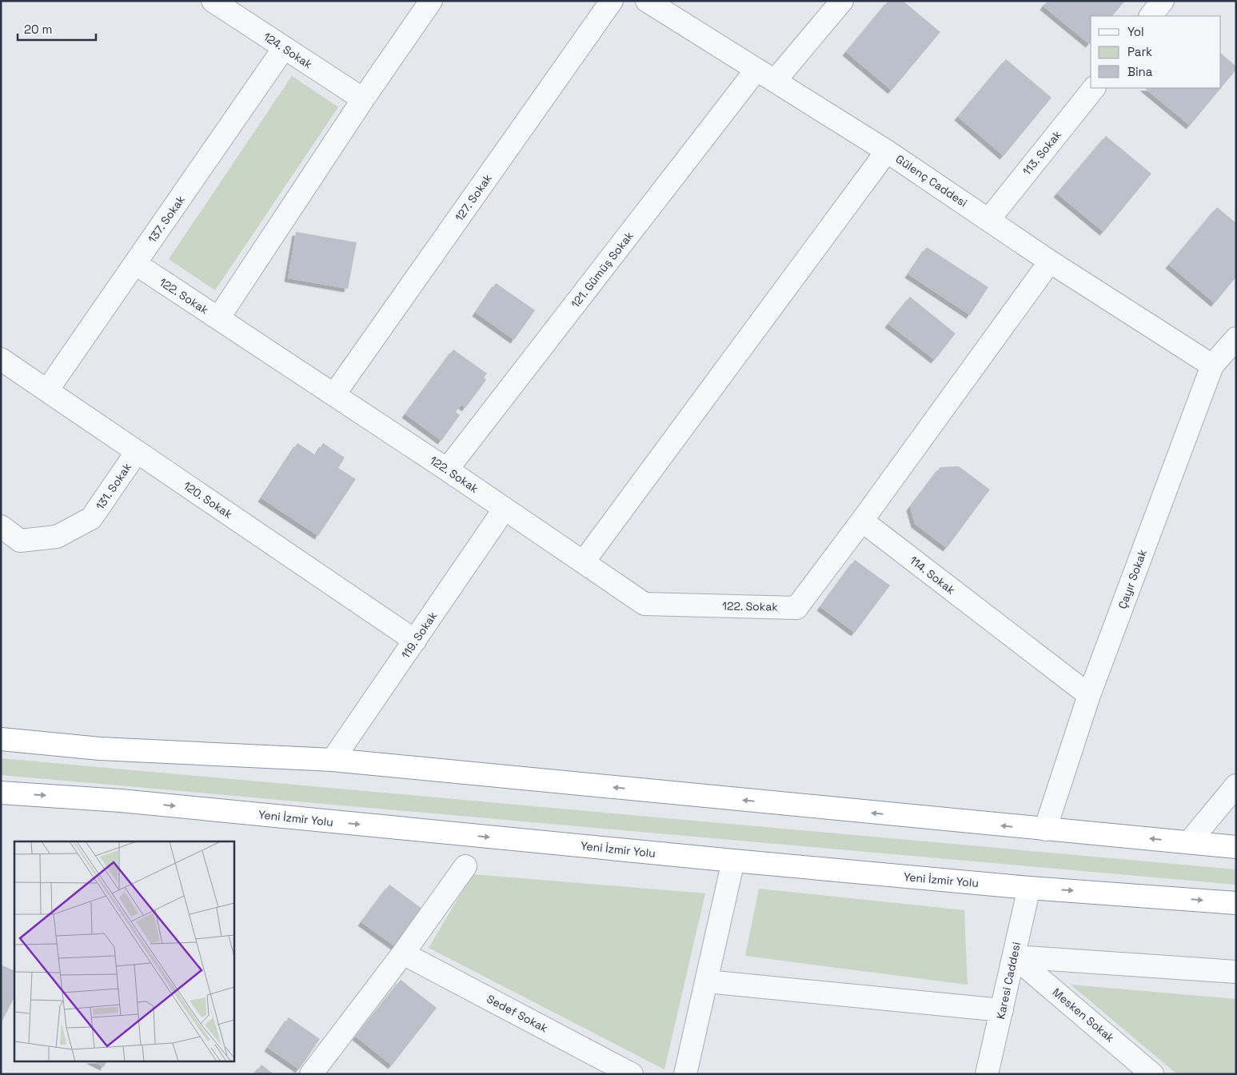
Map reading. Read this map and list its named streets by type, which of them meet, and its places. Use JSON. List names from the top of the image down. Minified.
{"streets":{"highway":["Yeni İzmir Yolu"],"street":["124. Sokak","113. Sokak","Gülenç Caddesi","127. Sokak","137. Sokak","121. Gümüş Sokak","122. Sokak","131. Sokak","120. Sokak","114. Sokak","Çayır Sokak","119. Sokak","Karesi Caddesi","Sedef Sokak","Mesken Sokak"]},"crossings":[["124. Sokak","137. Sokak"],["113. Sokak","Gülenç Caddesi"],["Gülenç Caddesi","121. Gümüş Sokak"],["Gülenç Caddesi","Çayır Sokak"],["127. Sokak","122. Sokak"],["137. Sokak","122. Sokak"],["137. Sokak","120. Sokak"],["121. Gümüş Sokak","122. Sokak"],["122. Sokak","114. Sokak"],["122. Sokak","119. Sokak"],["131. Sokak","120. Sokak"],["120. Sokak","119. Sokak"],["114. Sokak","Çayır Sokak"],["Yeni İzmir Yolu","Karesi Caddesi"],["Karesi Caddesi","Mesken Sokak"]],"legend":["Yol","Park","Bina"],"scale_bar":"20 m"}
